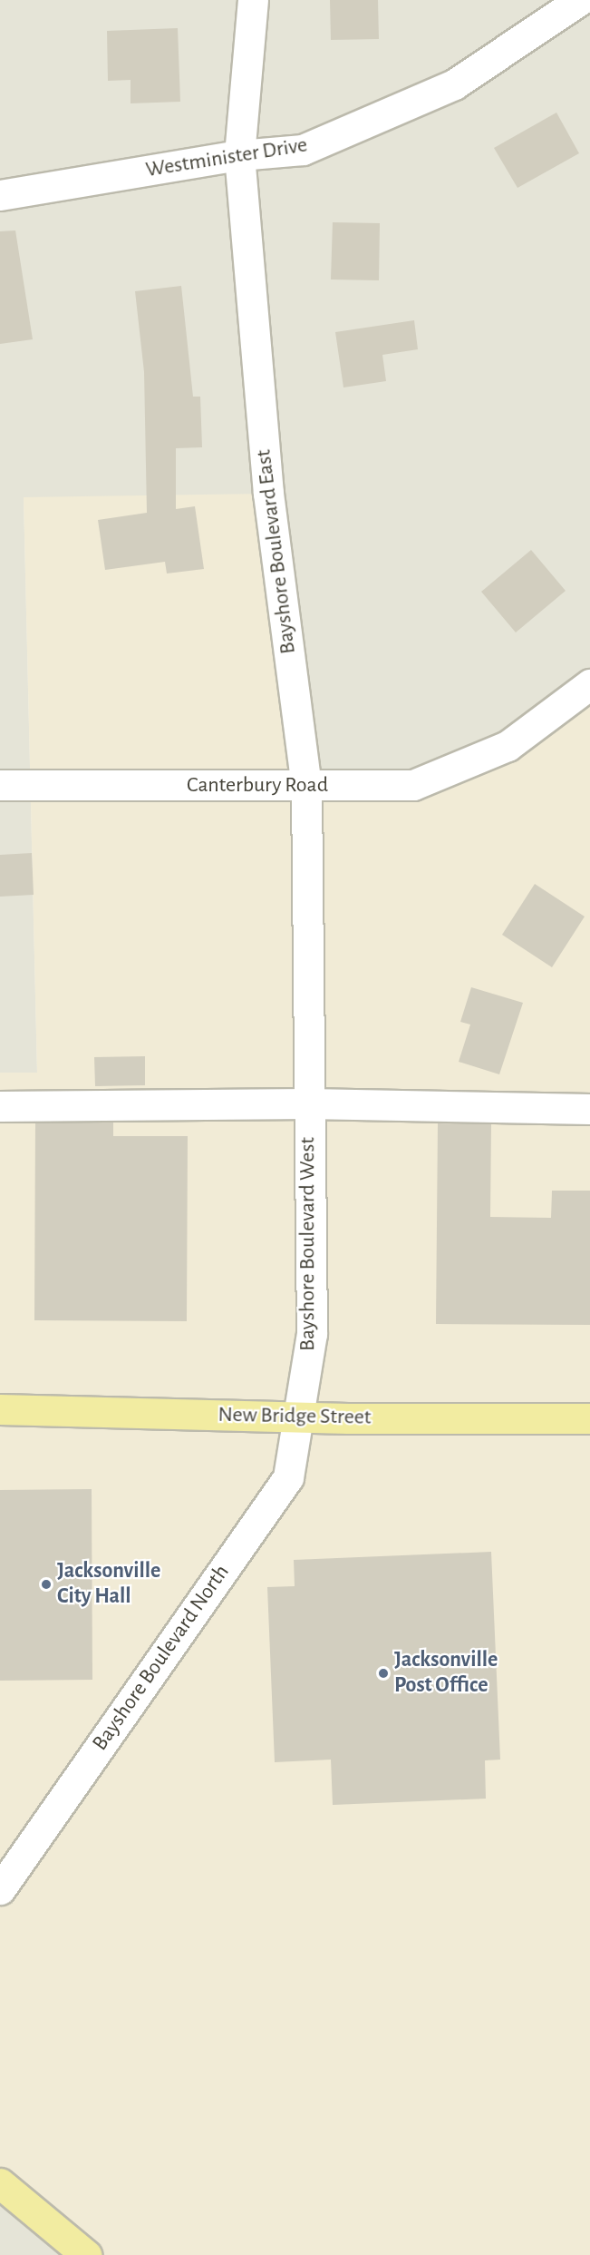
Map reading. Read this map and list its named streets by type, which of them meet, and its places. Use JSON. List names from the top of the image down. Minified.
{"streets":{"main road":["New Bridge Street"],"street":["Westminister Drive","Bayshore Boulevard East","Canterbury Road","Bayshore Boulevard West","Bayshore Boulevard North"]},"crossings":[["Westminister Drive","Bayshore Boulevard East"],["Bayshore Boulevard East","Canterbury Road"],["Bayshore Boulevard East","Bayshore Boulevard West"],["Bayshore Boulevard West","New Bridge Street"],["Bayshore Boulevard West","Bayshore Boulevard North"],["New Bridge Street","Bayshore Boulevard North"]],"places":["Jacksonville City Hall","Jacksonville Post Office"]}
